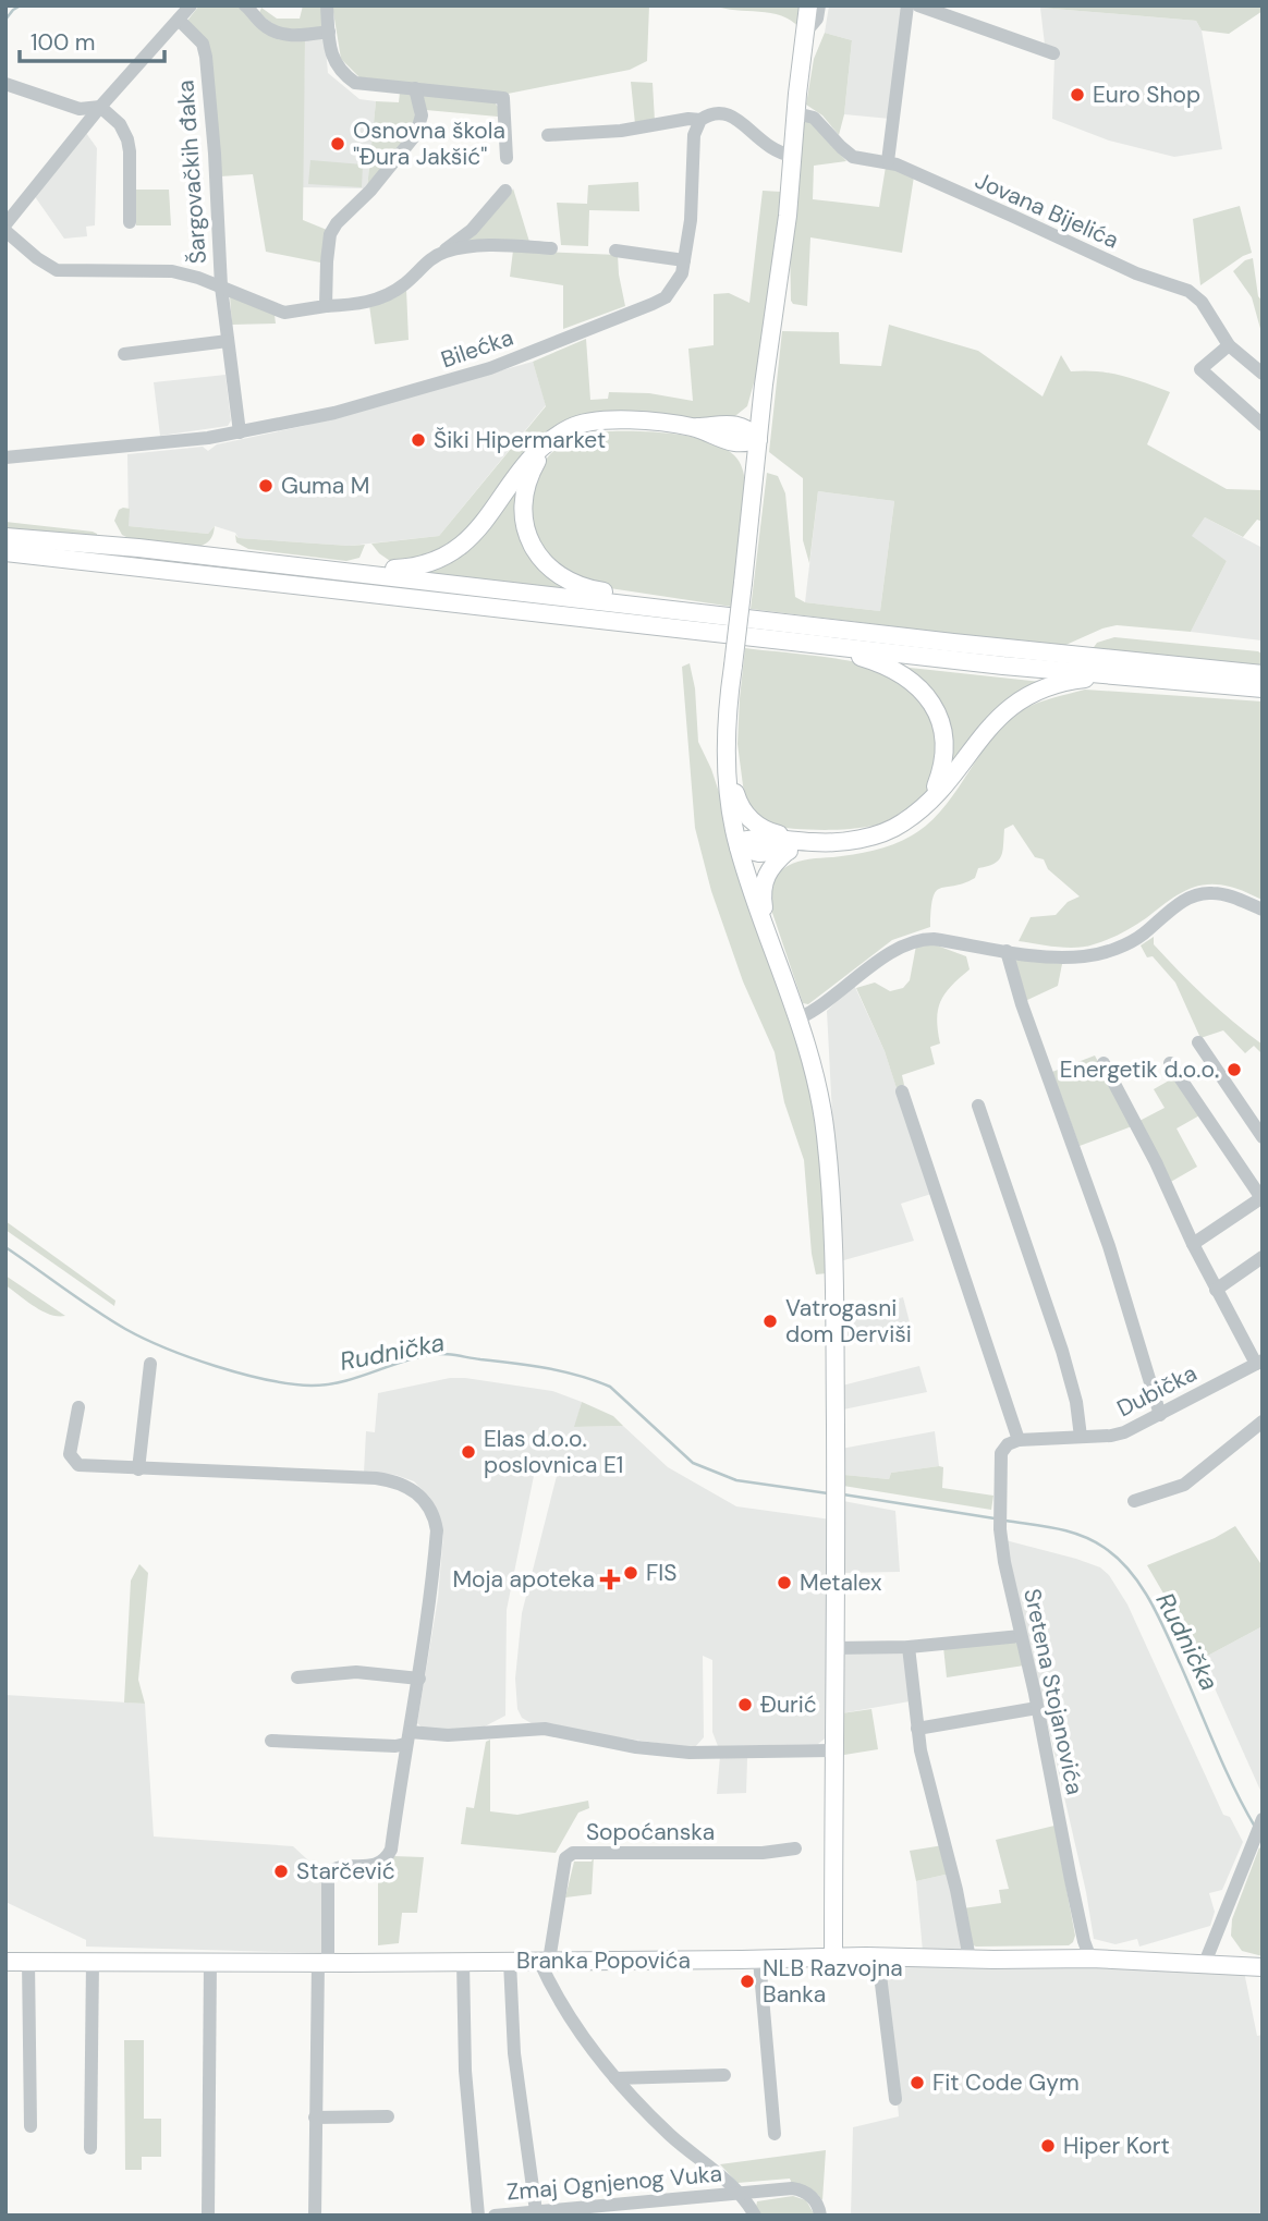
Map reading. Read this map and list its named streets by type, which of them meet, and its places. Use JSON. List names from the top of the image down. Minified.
{"streets":{"main road":["Branka Popovića"],"street":["Šargovačkih đaka","Jovana Bijelića","Bilećka","Dubička","Sretena Stojanovića","Sopoćanska","Zmaj Ognjenog Vuka"]},"crossings":[["Šargovačkih đaka","Bilećka"],["Dubička","Sretena Stojanovića"],["Sretena Stojanovića","Branka Popovića"],["Sopoćanska","Branka Popovića"]],"water":["Rudnička"],"places":{"other":["Euro Shop","Osnovna škola \"Đura Jakšić\"","Šiki Hipermarket","Guma M","Energetik d.o.o.","Vatrogasni dom Derviši","Elas d.o.o. poslovnica E1","FIS","Metalex","Đurić","Starčević","NLB Razvojna Banka","Fit Code Gym","Hiper Kort"],"health":["Moja apoteka"]},"scale_bar":"100 m"}
